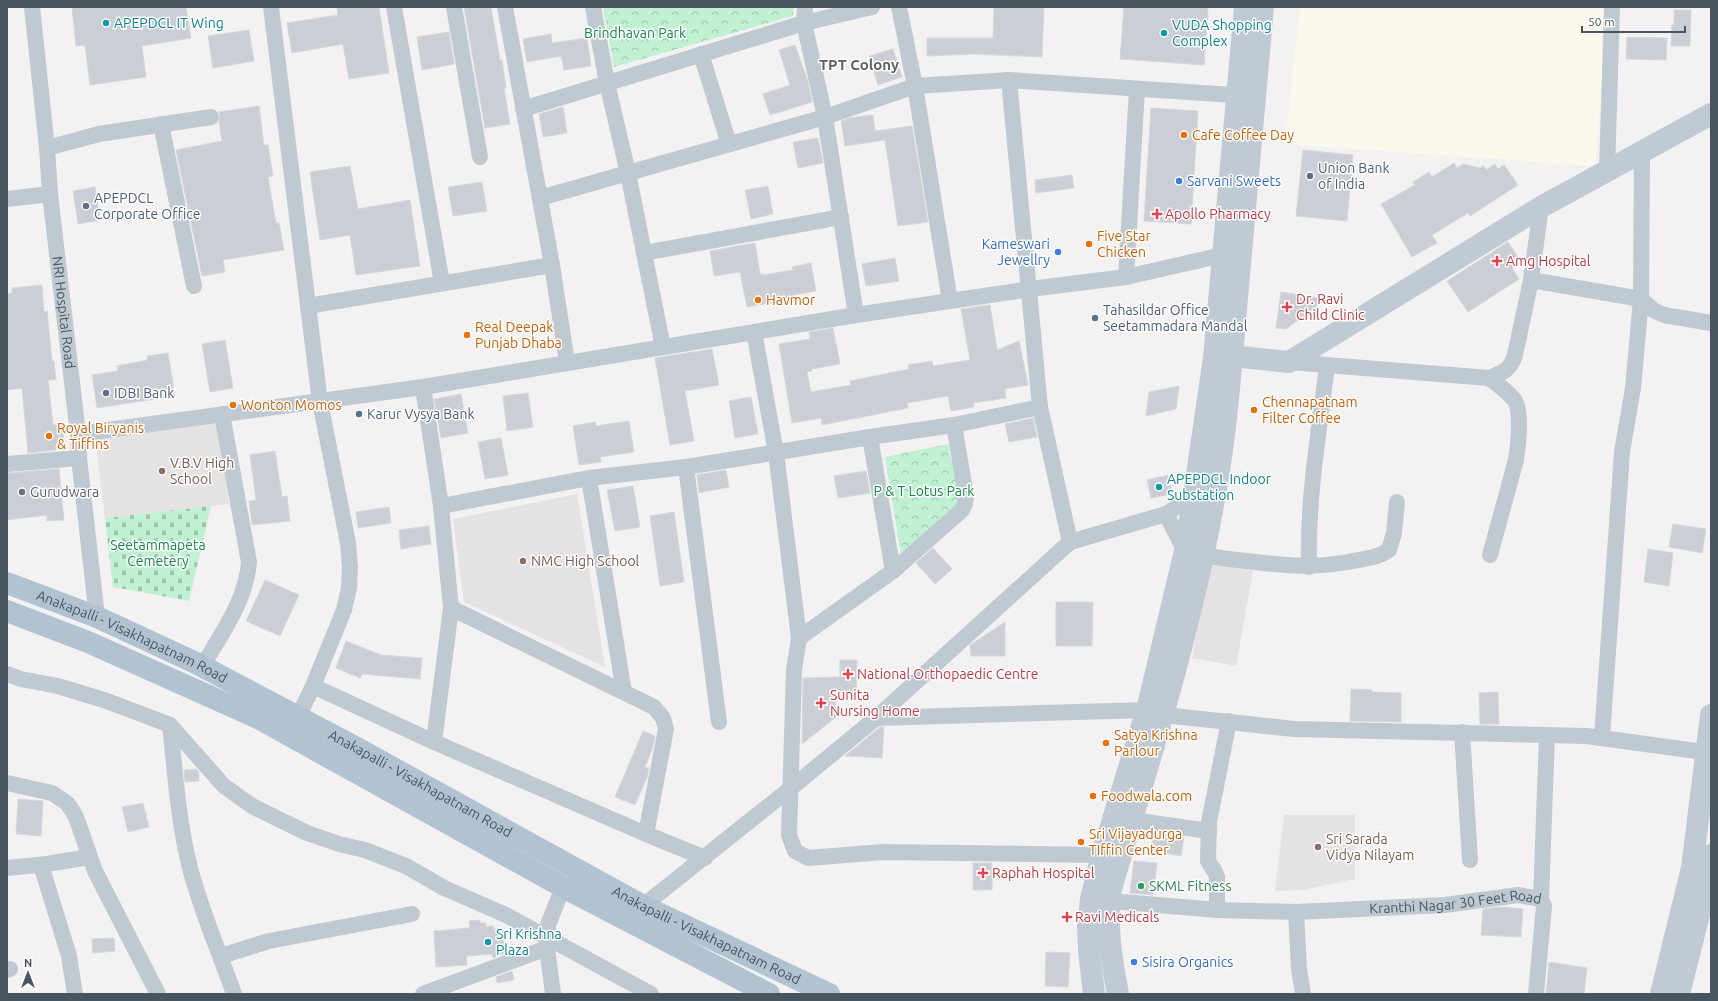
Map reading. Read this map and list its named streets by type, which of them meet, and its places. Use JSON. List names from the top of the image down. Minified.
{"streets":{"main road":["Anakapalli - Visakhapatnam Road"],"street":["NRI Hospital Road","Kranthi Nagar 30 Feet Road"]},"crossings":[["NRI Hospital Road","Anakapalli - Visakhapatnam Road"]],"districts":["TPT Colony"],"parks":["Brindhavan Park","P & T Lotus Park","Seetammapeta Cemetery"],"places":{"other":["APEPDCL IT Wing","VUDA Shopping Complex","Cafe Coffee Day","Union Bank of India","Sarvani Sweets","APEPDCL Corporate Office","Five Star Chicken","Kameswari Jewellry","Havmor","Tahasildar Office Seetammadara Mandal","Real Deepak Punjab Dhaba","IDBI Bank","Wonton Momos","Chennapatnam Filter Coffee","Karur Vysya Bank","Royal Biryanis & Tiffins","V.B.V High School","APEPDCL Indoor Substation","Gurudwara","NMC High School","Satya Krishna Parlour","Foodwala.com","Sri Vijayadurga TIffin Center","Sri Sarada Vidya Nilayam","SKML Fitness","Sri Krishna Plaza","Sisira Organics"],"health":["Apollo Pharmacy","Amg Hospital","Dr. Ravi Child Clinic","National Orthopaedic Centre","Sunita Nursing Home","Raphah Hospital","Ravi Medicals"]},"scale_bar":"50 m","north":"top"}
